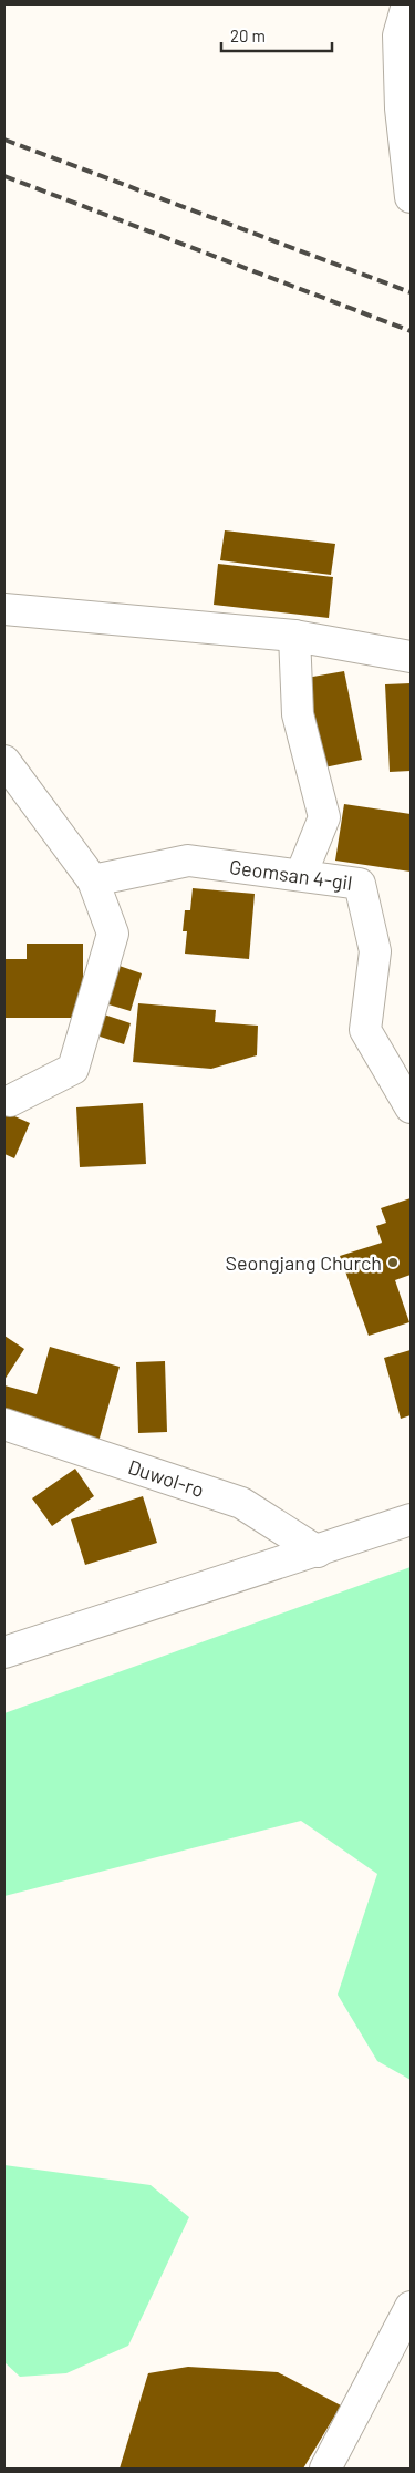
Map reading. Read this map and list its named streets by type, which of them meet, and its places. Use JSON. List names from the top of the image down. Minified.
{"streets":{"street":["Geomsan 4-gil","Duwol-ro"]},"places":["Seongjang Church"],"scale_bar":"20 m"}
